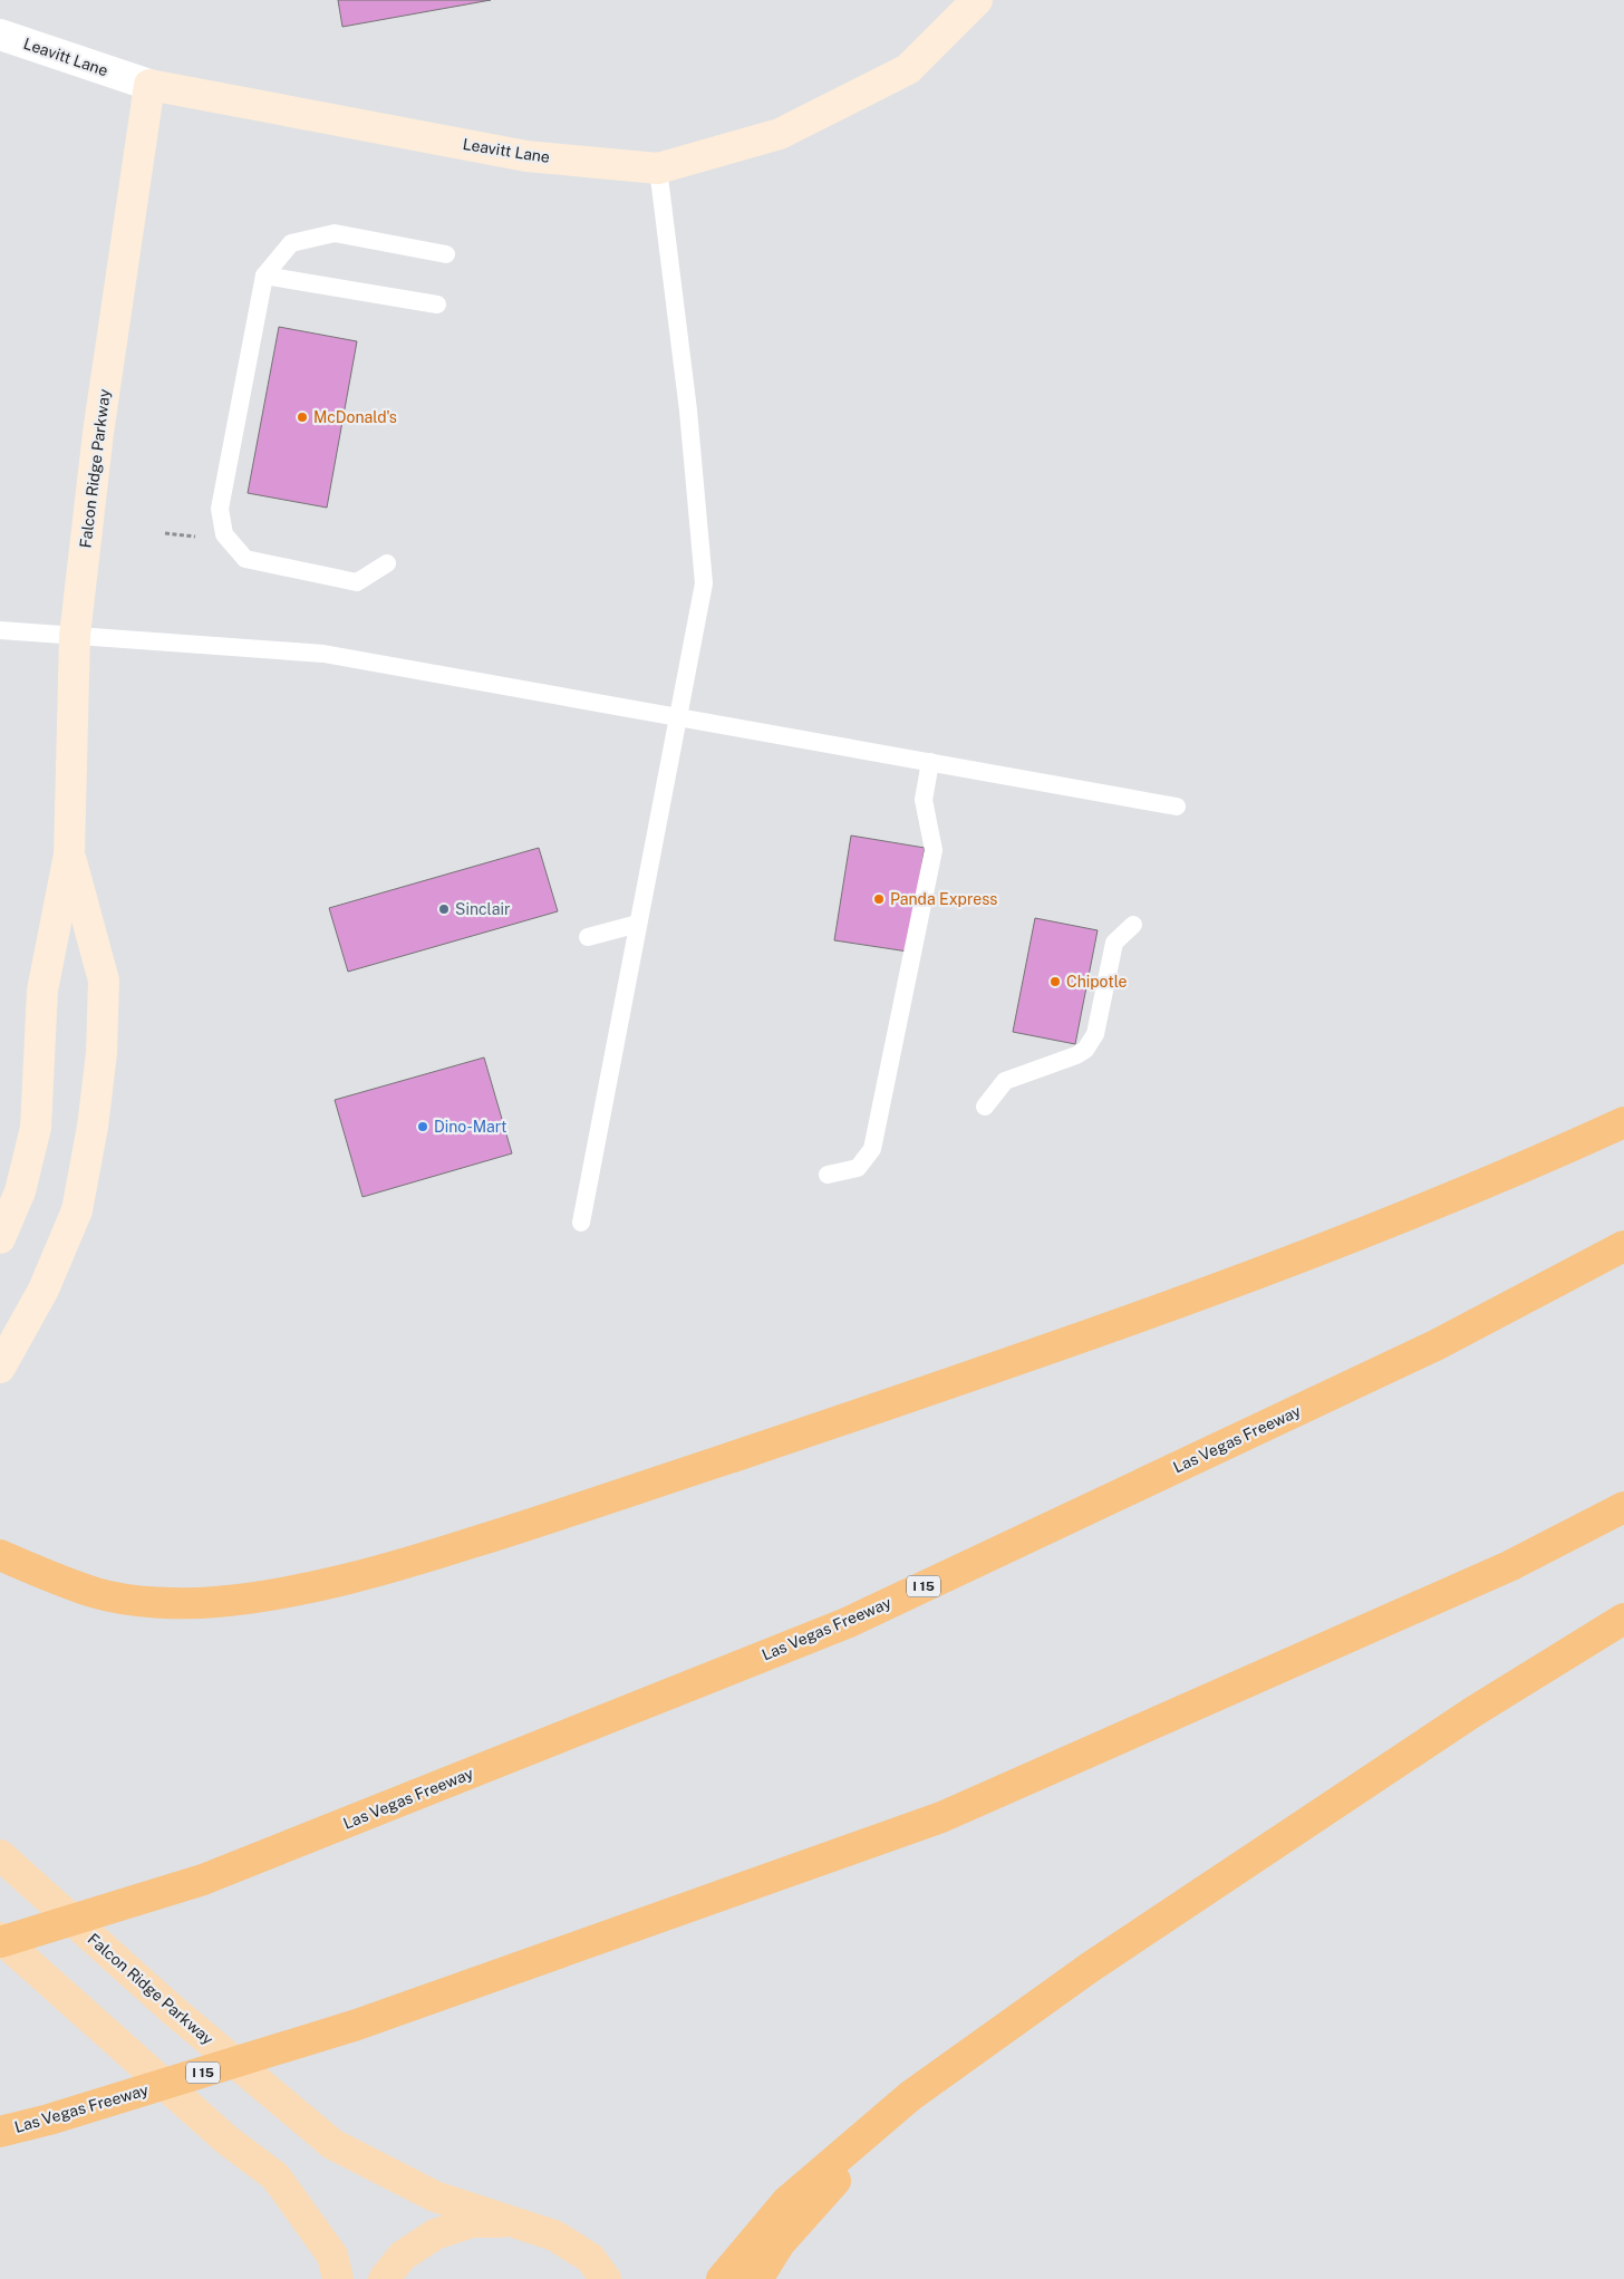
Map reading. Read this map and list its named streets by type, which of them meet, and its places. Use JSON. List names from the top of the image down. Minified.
{"streets":{"highway":["Las Vegas Freeway","I 15"],"main road":["Leavitt Lane","Falcon Ridge Parkway"]},"crossings":[["Leavitt Lane","Falcon Ridge Parkway"]],"places":["McDonald's","Panda Express","Sinclair","Chipotle","Dino-Mart"]}
